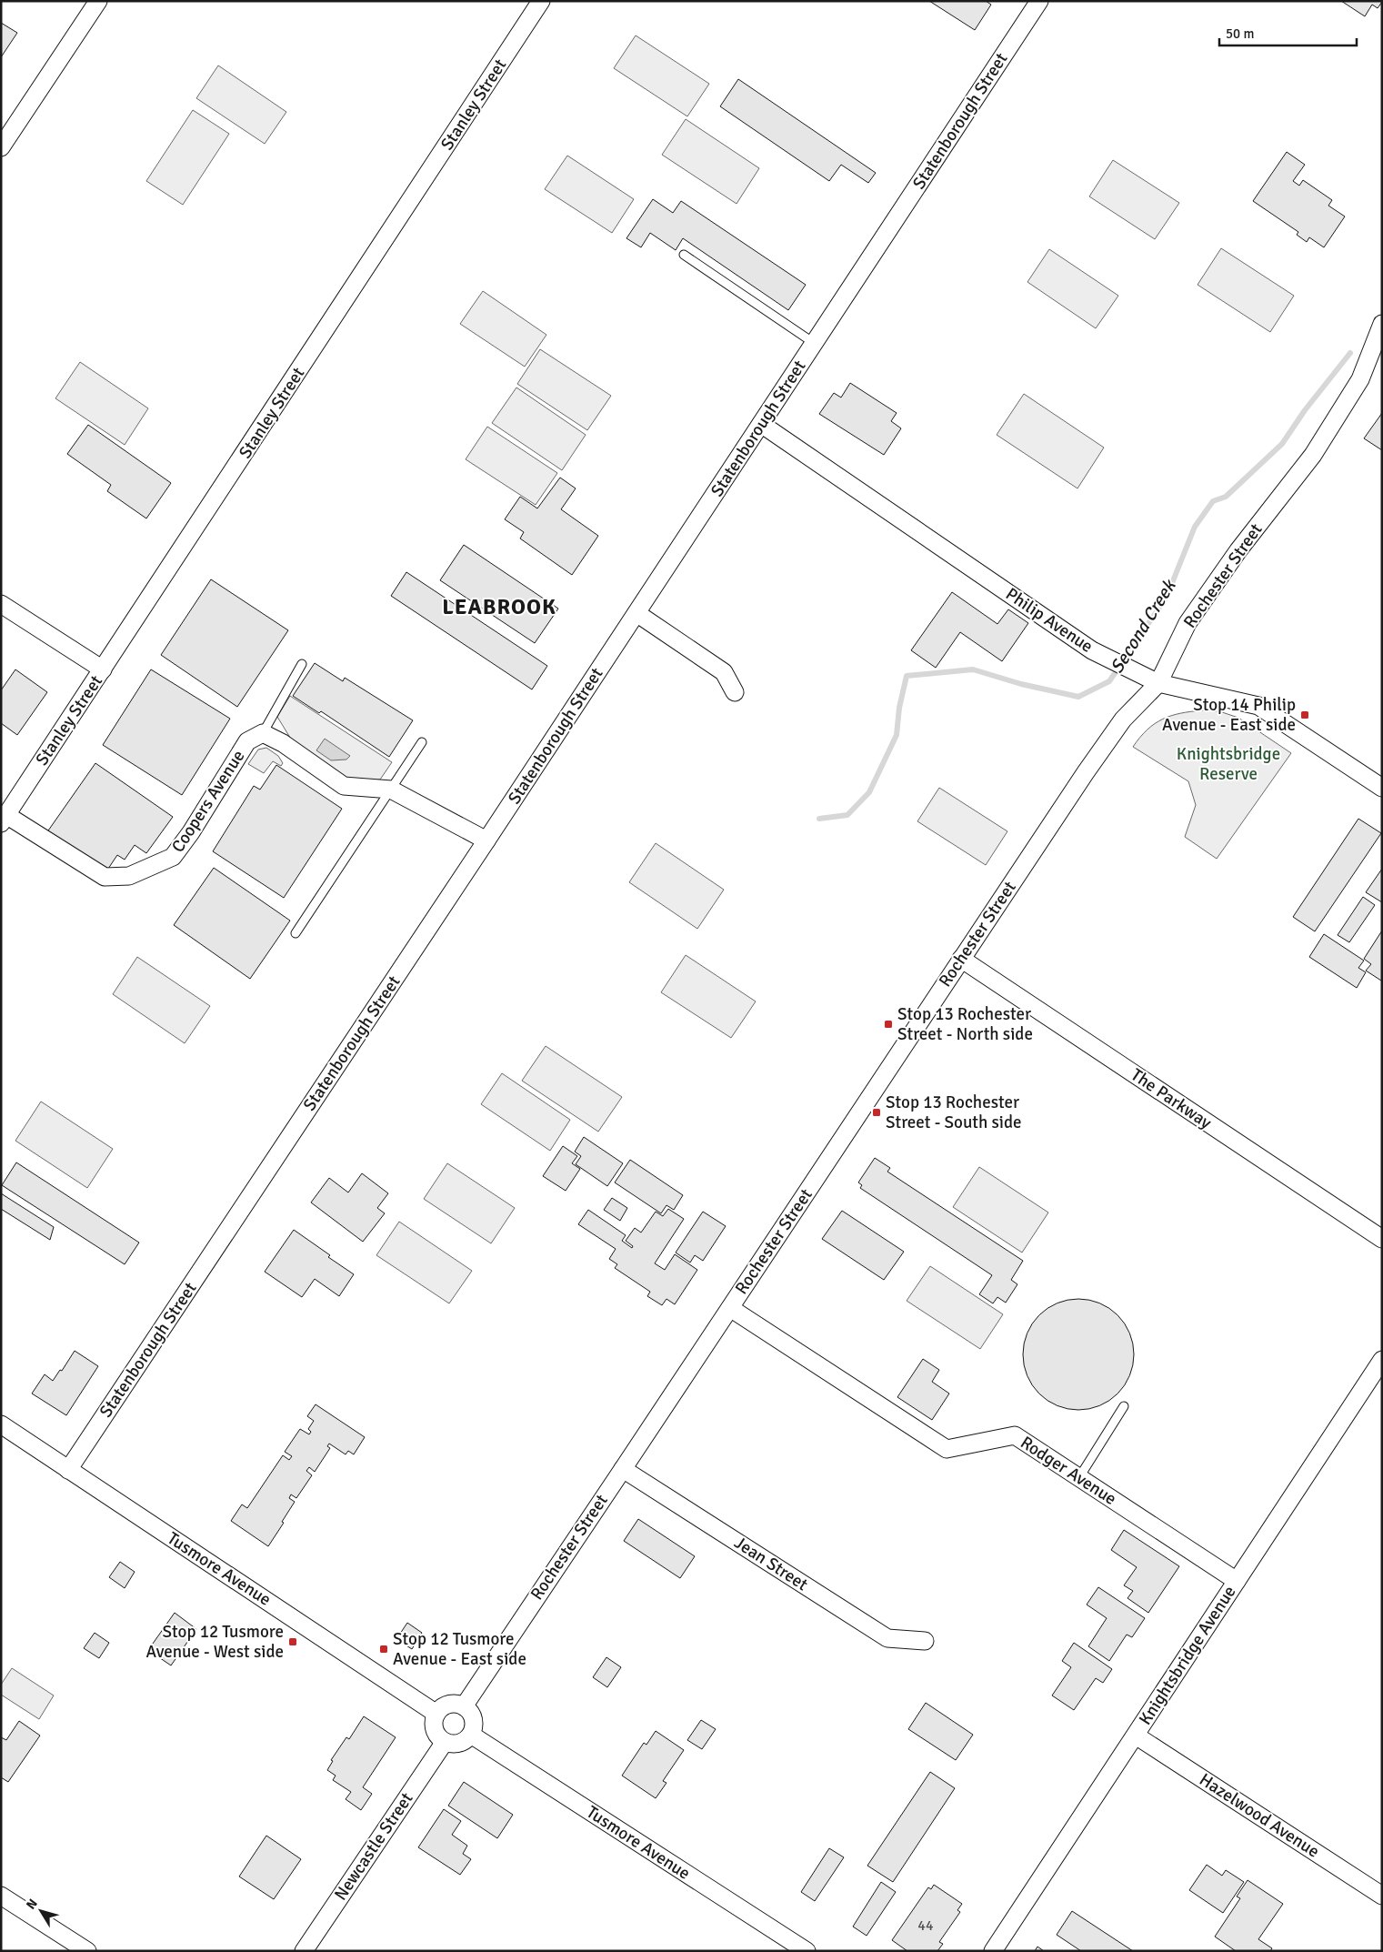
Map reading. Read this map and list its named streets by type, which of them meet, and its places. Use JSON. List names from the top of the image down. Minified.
{"streets":{"street":["Stanley Street","Statenborough Street","Rochester Street","Philip Avenue","Coopers Avenue","The Parkway","Rodger Avenue","Jean Street","Tusmore Avenue","Knightsbridge Avenue","Hazelwood Avenue","Newcastle Street"]},"crossings":[["Stanley Street","Coopers Avenue"],["Statenborough Street","Philip Avenue"],["Statenborough Street","Tusmore Avenue"],["Rochester Street","Philip Avenue"],["Rochester Street","The Parkway"],["Rochester Street","Rodger Avenue"],["Rochester Street","Jean Street"],["Rochester Street","Tusmore Avenue"],["Rochester Street","Newcastle Street"],["Rodger Avenue","Knightsbridge Avenue"],["Tusmore Avenue","Newcastle Street"],["Knightsbridge Avenue","Hazelwood Avenue"]],"districts":["LEABROOK"],"water":["Second Creek"],"parks":["Knightsbridge Reserve"],"places":{"transit":["Stop 14 Philip Avenue - East side","Stop 13 Rochester Street - North side","Stop 13 Rochester Street - South side","Stop 12 Tusmore Avenue - West side","Stop 12 Tusmore Avenue - East side"]},"house_numbers":["44"],"scale_bar":"50 m","north":"top left"}
